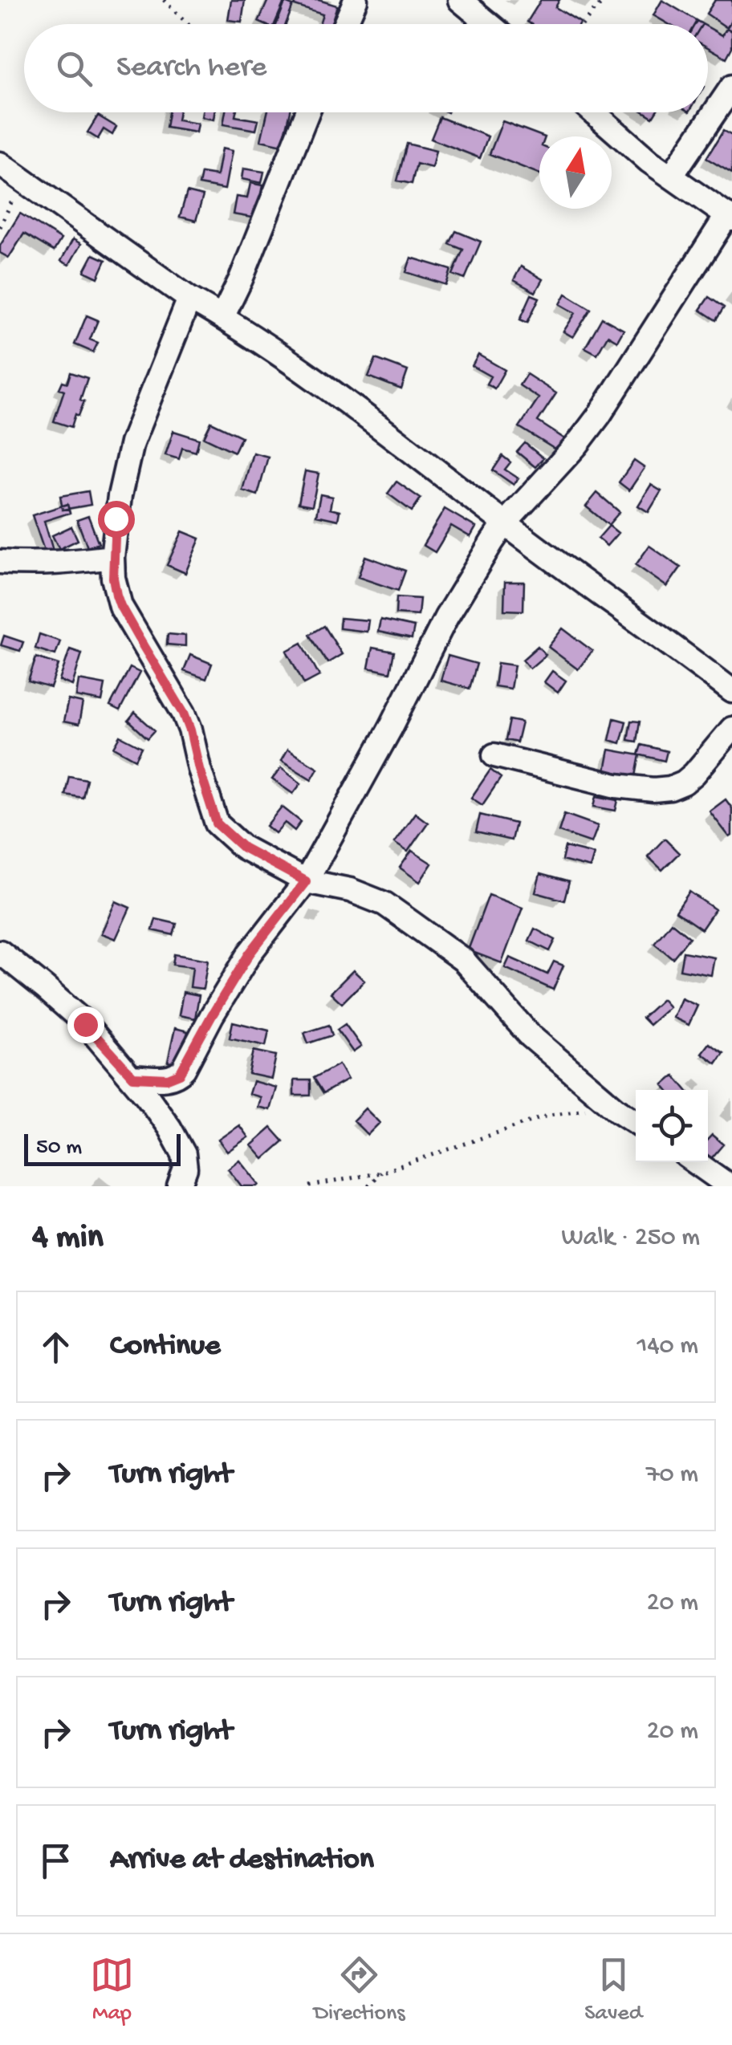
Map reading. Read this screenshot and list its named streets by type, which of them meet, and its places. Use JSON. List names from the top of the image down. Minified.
{"scale_bar":"50 m","north":"top","page":{"search":"Search here","scale":"50 m","heading":["4 min","Walk · 250 m"],"list":[["Continue","140 m"],["Turn right","70 m"],["Turn right","20 m"],["Turn right","20 m"],"Arrive at destination"],"nav":["Map","Directions","Saved"]}}
